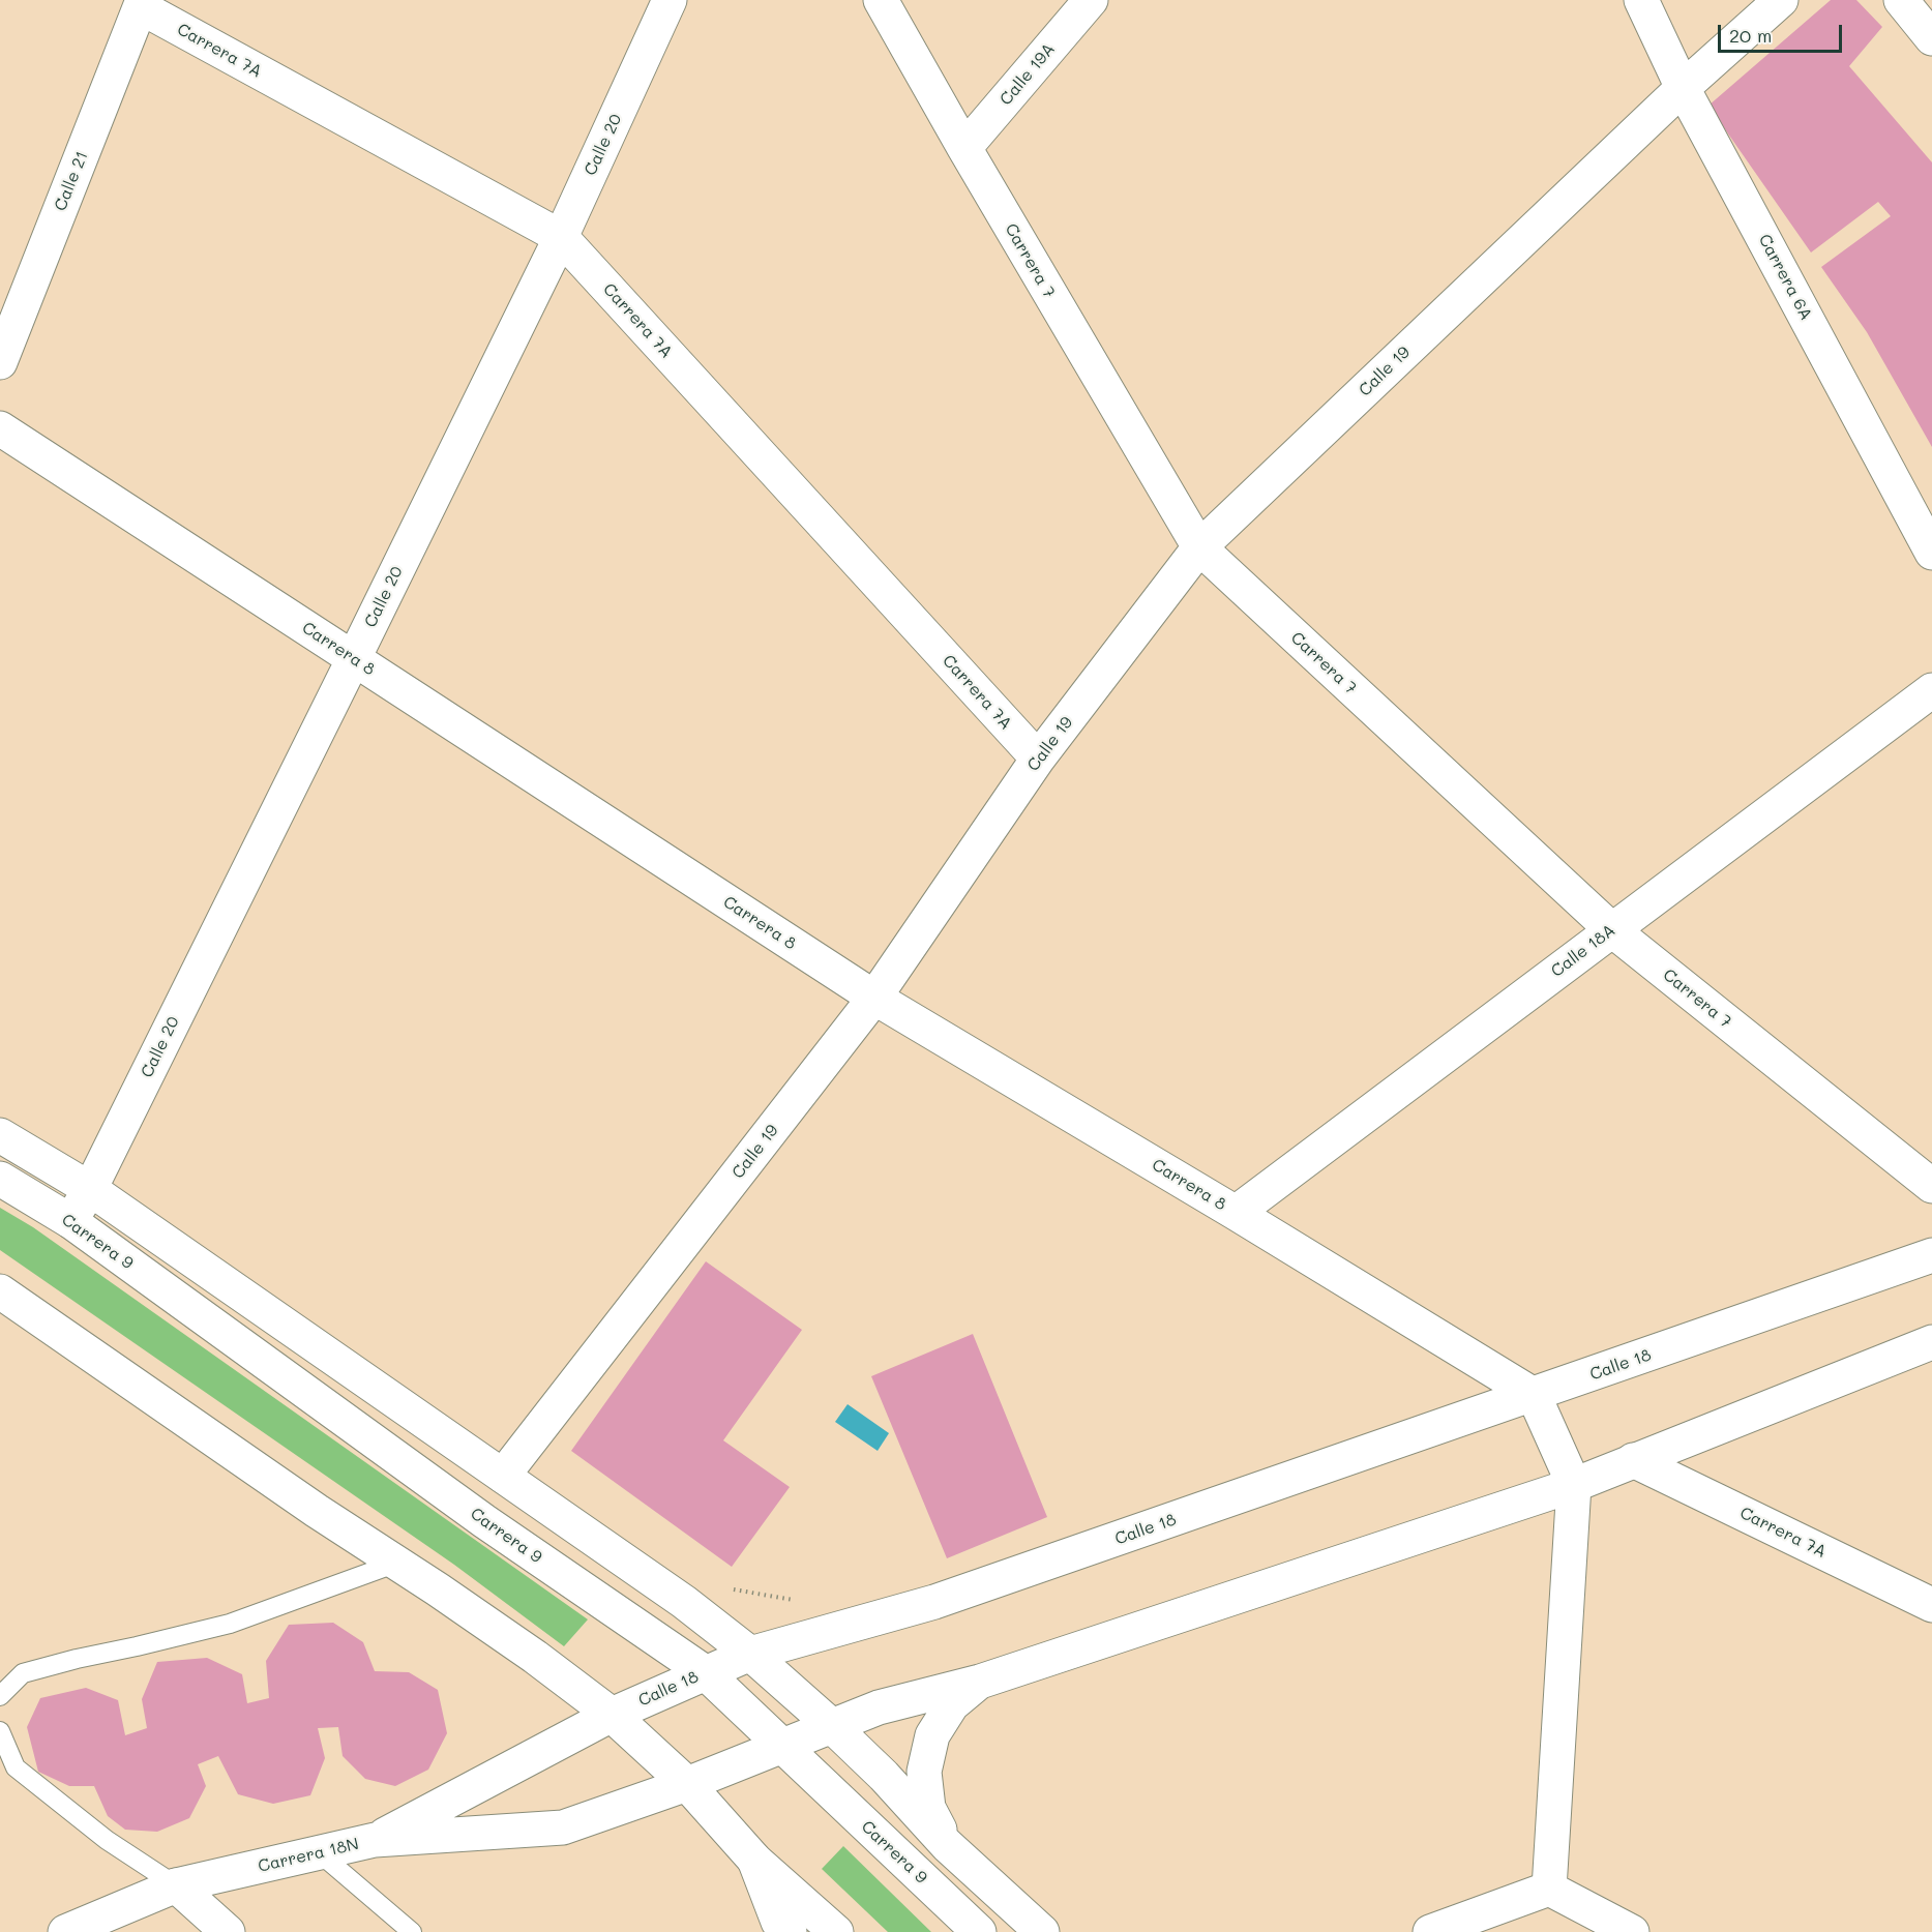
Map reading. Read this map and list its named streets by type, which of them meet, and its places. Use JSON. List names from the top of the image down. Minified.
{"streets":{"street":["Carrera 7A","Calle 19A","Calle 20","Calle 21","Carrera 7","Carrera 6A","Calle 19","Carrera 8","Calle 18A","Carrera 9","Calle 18","Carrera 18N"]},"crossings":[["Carrera 7A","Calle 20"],["Carrera 7A","Calle 21"],["Carrera 7A","Calle 19"],["Calle 19A","Carrera 7"],["Calle 20","Carrera 8"],["Calle 20","Carrera 9"],["Carrera 7","Calle 19"],["Carrera 7","Calle 18A"],["Carrera 6A","Calle 19"],["Calle 19","Carrera 8"],["Carrera 8","Calle 18A"],["Carrera 8","Calle 18"],["Carrera 9","Calle 18"],["Calle 18","Carrera 18N"]],"scale_bar":"20 m"}
